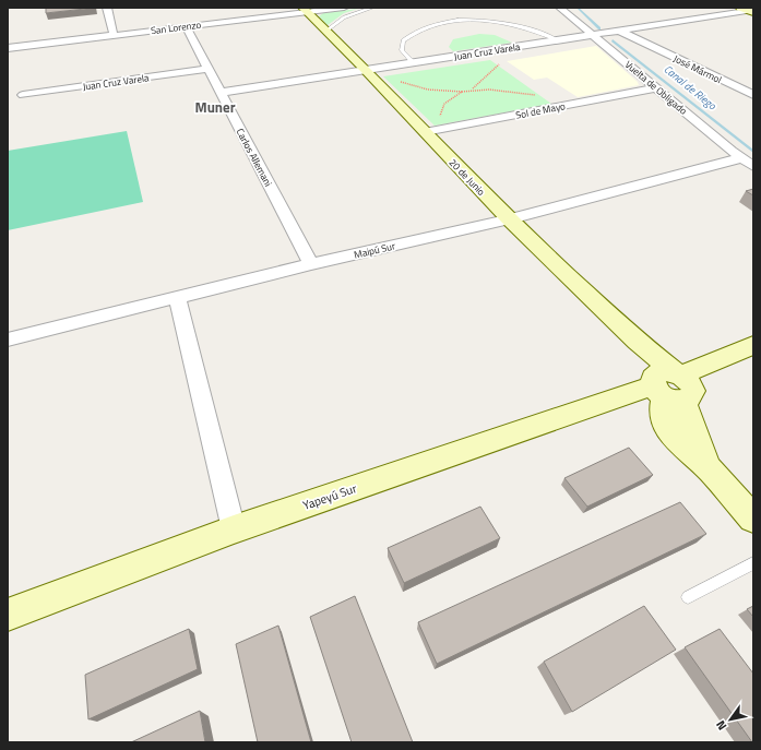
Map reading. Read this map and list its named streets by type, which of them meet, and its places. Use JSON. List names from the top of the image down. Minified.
{"streets":{"street":["San Lorenzo","Juan Cruz Varela","José Mármol","Vuelta de Obligado","Sol de Mayo","Carlos Allemani","20 de Junio","Maipú Sur","Yapeyú Sur"]},"crossings":[["San Lorenzo","Carlos Allemani"],["San Lorenzo","20 de Junio"],["Juan Cruz Varela","José Mármol"],["Juan Cruz Varela","Vuelta de Obligado"],["Juan Cruz Varela","Carlos Allemani"],["Juan Cruz Varela","20 de Junio"],["Vuelta de Obligado","Sol de Mayo"],["Vuelta de Obligado","Maipú Sur"],["Sol de Mayo","20 de Junio"],["Carlos Allemani","Maipú Sur"],["20 de Junio","Maipú Sur"],["20 de Junio","Yapeyú Sur"]],"districts":["Muner"],"water":["Canal de Riego"],"north":"bottom left"}
